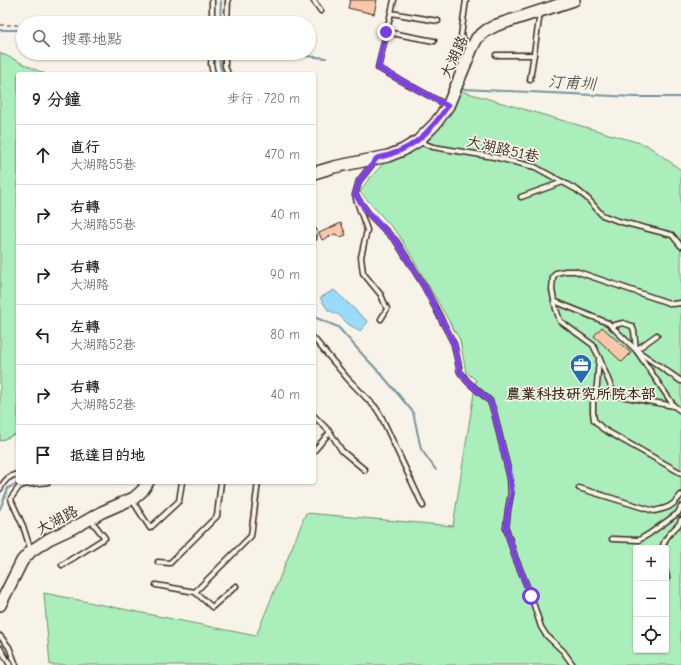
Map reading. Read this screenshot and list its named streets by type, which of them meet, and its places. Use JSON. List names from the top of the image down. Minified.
{"streets":{"street":["大湖路"],"lane":["大湖路51巷"]},"crossings":[["大湖路","大湖路51巷"]],"water":["汀甫圳"],"places":{"office":["農業科技研究所院本部"]},"page":{"search":"搜尋地點","heading":["9 分鐘","步行 · 720 m"],"list":[["直行","大湖路55巷","470 m"],["右轉","大湖路55巷","40 m"],["右轉","大湖路","90 m"],["左轉","大湖路52巷","80 m"],["右轉","大湖路52巷","40 m"],"抵達目的地"],"map_buttons":["+","−"]}}
